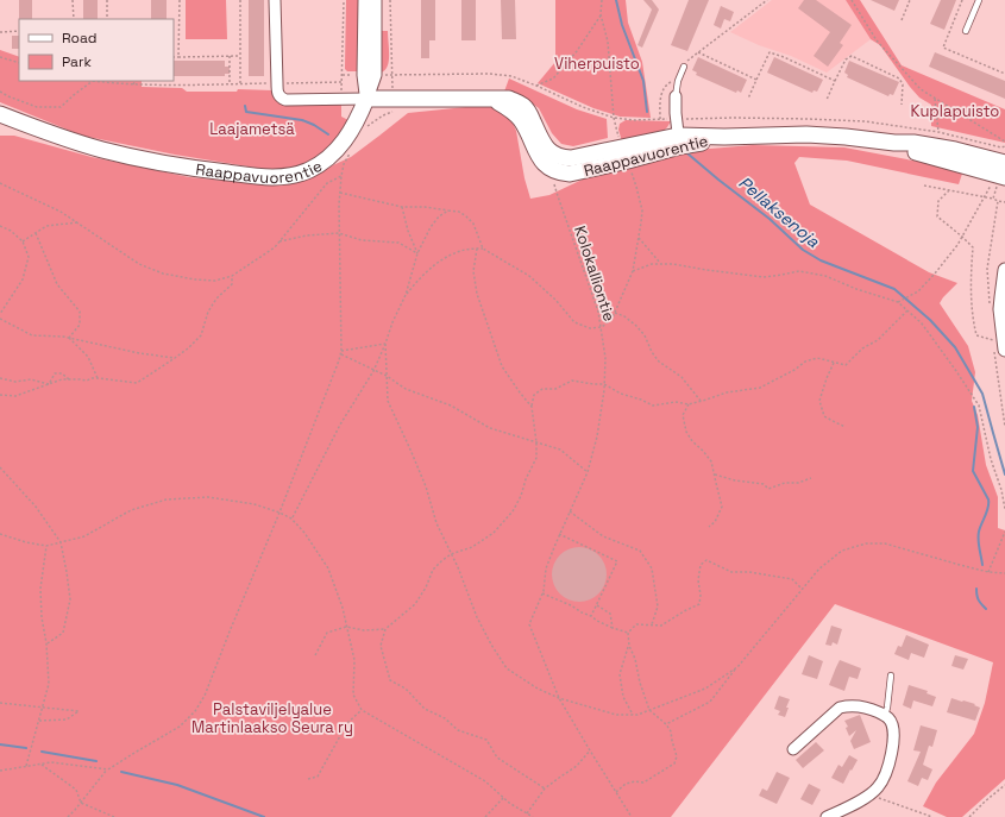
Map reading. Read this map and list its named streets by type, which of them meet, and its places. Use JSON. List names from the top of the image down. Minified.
{"streets":{"main road":["Raappavuorentie"],"path":["Kolokalliontie"]},"crossings":[["Raappavuorentie","Kolokalliontie"]],"water":["Pellaksenoja"],"parks":["Viherpuisto","Kuplapuisto","Laajametsä","Palstaviljelyalue Martinlaakso Seura ry"],"legend":["Road","Park"]}
